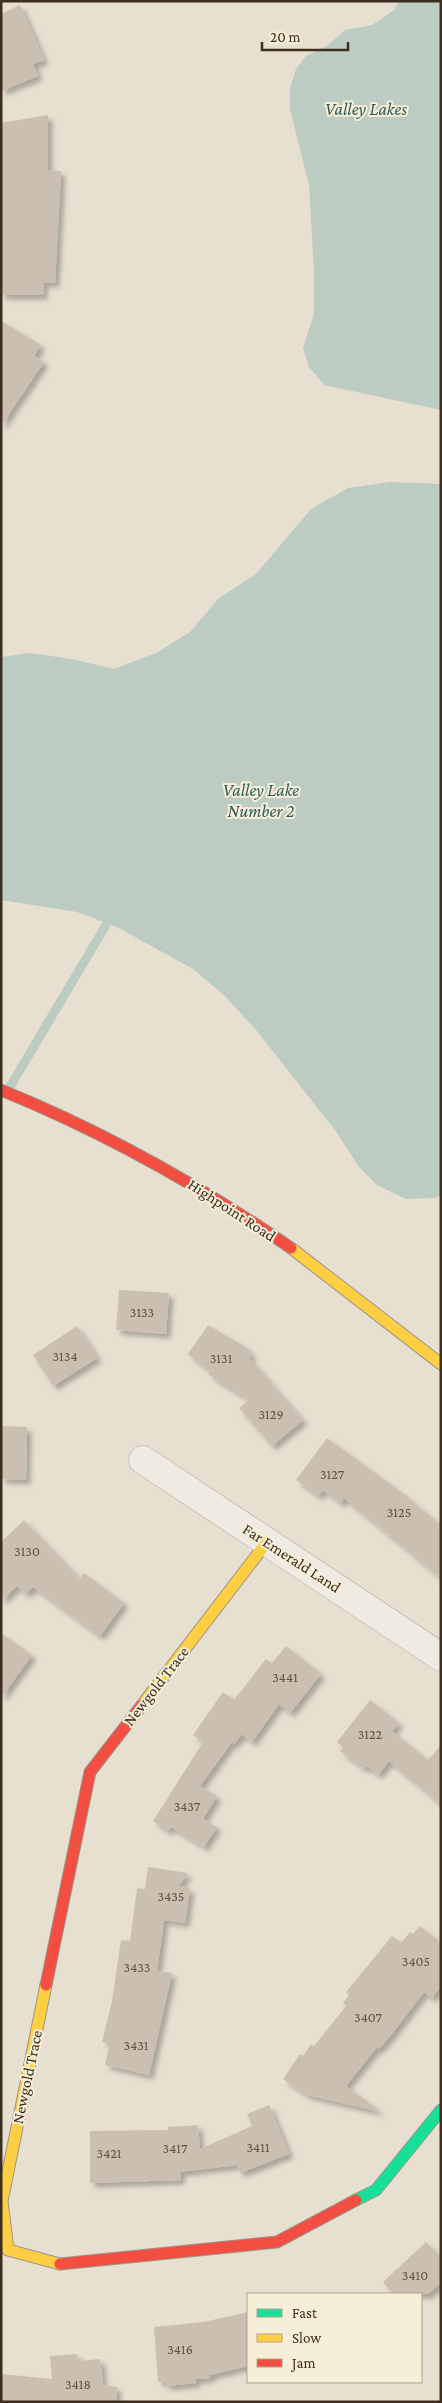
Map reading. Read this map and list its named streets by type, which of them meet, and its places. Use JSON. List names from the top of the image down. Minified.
{"streets":{"street":["Highpoint Road","Far Emerald Land","Newgold Trace"]},"crossings":[["Far Emerald Land","Newgold Trace"]],"water":["Valley Lakes","Valley Lake Number 2"],"house_numbers":["3133","3134","3131","3129","3127","3125","3130","3441","3122","3437","3435","3405","3433","3407","3431","3411","3417","3421","3410","3416","3418"],"legend":["Fast","Slow","Jam"],"scale_bar":"20 m"}
